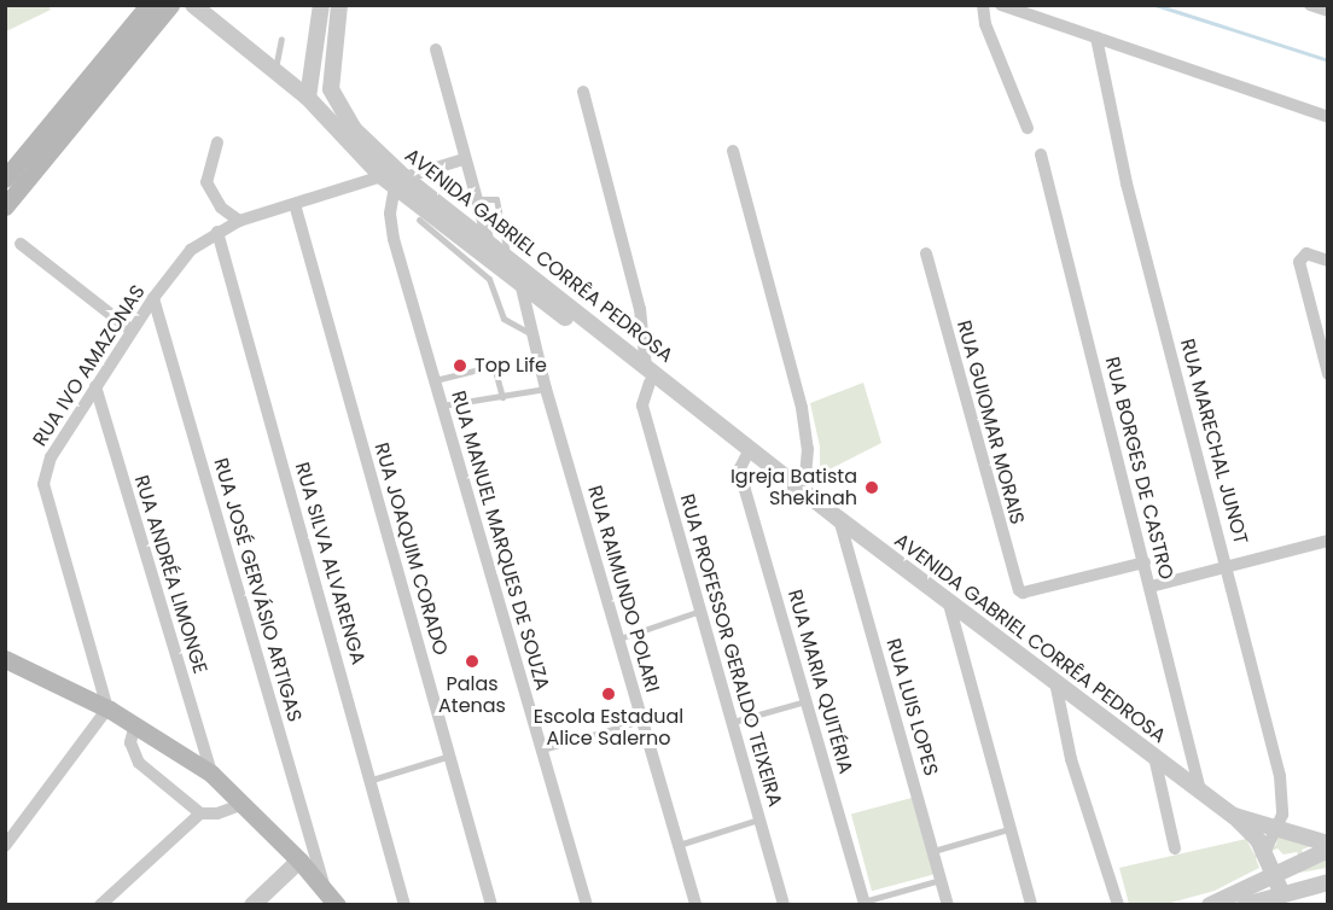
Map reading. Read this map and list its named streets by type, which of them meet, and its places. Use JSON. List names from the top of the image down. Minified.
{"streets":{"street":["AVENIDA GABRIEL CORRÊA PEDROSA","RUA IVO AMAZONAS","RUA GUIOMAR MORAIS","RUA MARECHAL JUNOT","RUA BORGES DE CASTRO","RUA MANUEL MARQUES DE SOUZA","RUA JOAQUIM CORADO","RUA SILVA ALVARENGA","RUA ANDRÉA LIMONGE","RUA RAIMUNDO POLARI","RUA JOSÉ GERVÁSIO ARTIGAS","RUA PROFESSOR GERALDO TEIXEIRA","RUA MARIA QUITÉRIA","RUA LUIS LOPES"]},"crossings":[["AVENIDA GABRIEL CORRÊA PEDROSA","RUA IVO AMAZONAS"],["AVENIDA GABRIEL CORRÊA PEDROSA","RUA MARECHAL JUNOT"],["AVENIDA GABRIEL CORRÊA PEDROSA","RUA BORGES DE CASTRO"],["AVENIDA GABRIEL CORRÊA PEDROSA","RUA MANUEL MARQUES DE SOUZA"],["AVENIDA GABRIEL CORRÊA PEDROSA","RUA RAIMUNDO POLARI"],["AVENIDA GABRIEL CORRÊA PEDROSA","RUA PROFESSOR GERALDO TEIXEIRA"],["AVENIDA GABRIEL CORRÊA PEDROSA","RUA MARIA QUITÉRIA"],["AVENIDA GABRIEL CORRÊA PEDROSA","RUA LUIS LOPES"],["RUA IVO AMAZONAS","RUA MANUEL MARQUES DE SOUZA"],["RUA IVO AMAZONAS","RUA JOAQUIM CORADO"],["RUA IVO AMAZONAS","RUA SILVA ALVARENGA"],["RUA IVO AMAZONAS","RUA ANDRÉA LIMONGE"],["RUA IVO AMAZONAS","RUA JOSÉ GERVÁSIO ARTIGAS"],["RUA GUIOMAR MORAIS","RUA BORGES DE CASTRO"]],"places":["Top Life","Igreja Batista Shekinah","Palas Atenas","Escola Estadual Alice Salerno"]}
